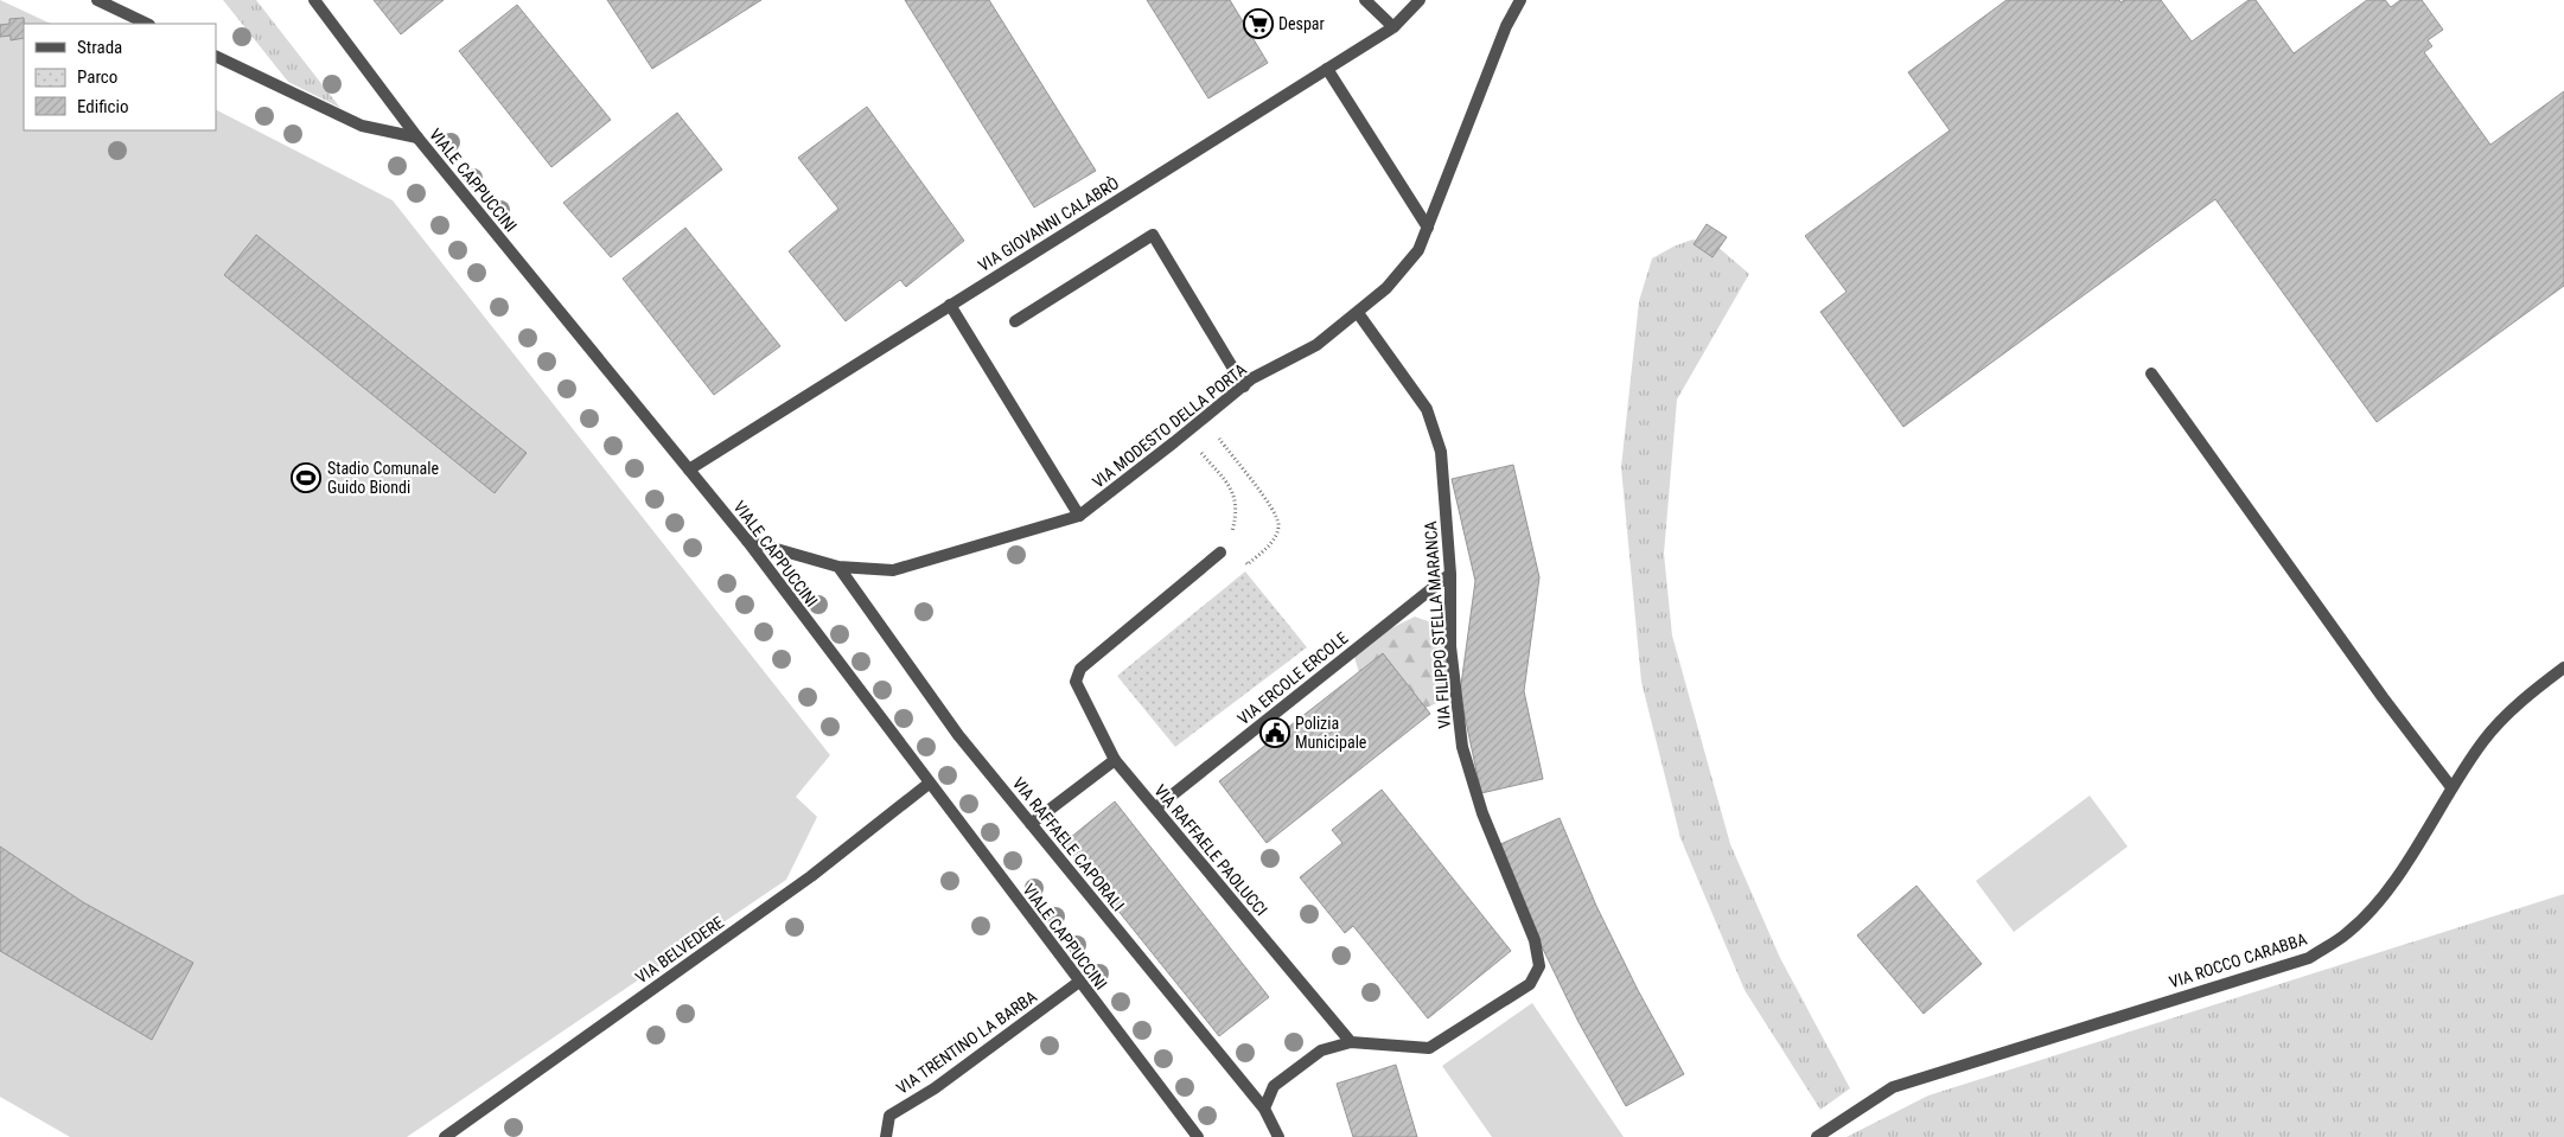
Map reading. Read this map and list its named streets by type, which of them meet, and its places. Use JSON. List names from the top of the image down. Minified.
{"streets":{"street":["VIALE CAPPUCCINI","VIA GIOVANNI CALABRÒ","VIA MODESTO DELLA PORTA","VIA FILIPPO STELLA MARANCA","VIA ERCOLE ERCOLE","VIA RAFFAELE CAPORALI","VIA RAFFAELE PAOLUCCI","VIA BELVEDERE","VIA ROCCO CARABBA","VIA TRENTINO LA BARBA"]},"crossings":[["VIALE CAPPUCCINI","VIA GIOVANNI CALABRÒ"],["VIALE CAPPUCCINI","VIA MODESTO DELLA PORTA"],["VIALE CAPPUCCINI","VIA BELVEDERE"],["VIALE CAPPUCCINI","VIA TRENTINO LA BARBA"],["VIA MODESTO DELLA PORTA","VIA FILIPPO STELLA MARANCA"],["VIA MODESTO DELLA PORTA","VIA RAFFAELE CAPORALI"],["VIA FILIPPO STELLA MARANCA","VIA ERCOLE ERCOLE"],["VIA FILIPPO STELLA MARANCA","VIA RAFFAELE CAPORALI"],["VIA FILIPPO STELLA MARANCA","VIA RAFFAELE PAOLUCCI"],["VIA ERCOLE ERCOLE","VIA RAFFAELE PAOLUCCI"]],"places":{"supermarket":["Despar"],"sports":["Stadio Comunale Guido Biondi"],"public building":["Polizia Municipale"]},"legend":["Strada","Parco","Edificio"]}
